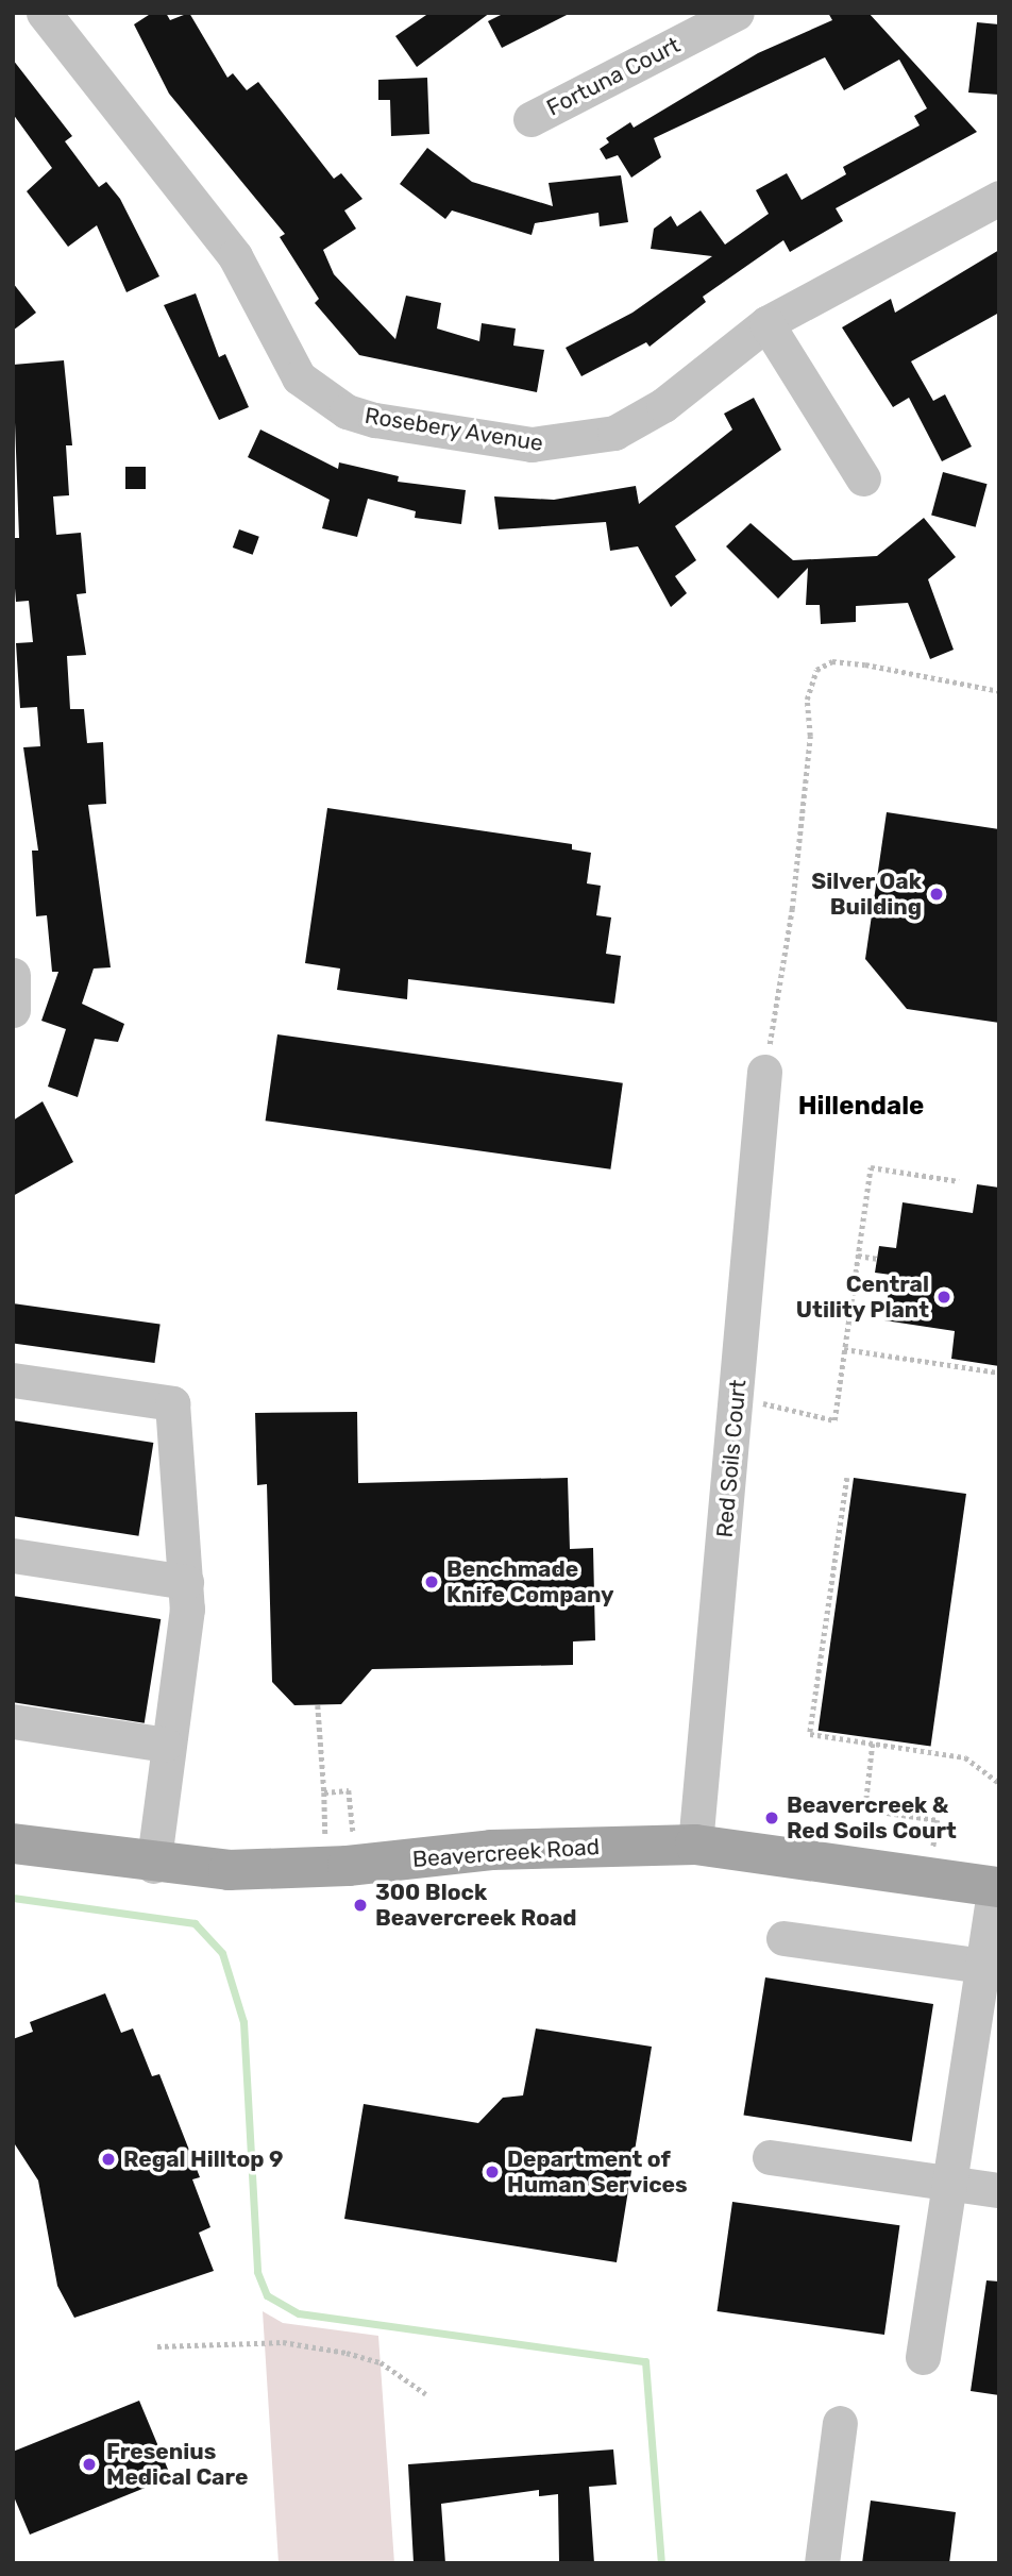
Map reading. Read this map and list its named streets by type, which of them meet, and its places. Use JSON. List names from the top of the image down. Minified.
{"streets":{"main road":["Beavercreek Road"],"street":["Fortuna Court","Rosebery Avenue","Red Soils Court"]},"crossings":[["Red Soils Court","Beavercreek Road"]],"districts":["Hillendale"],"places":["Silver Oak Building","Central Utility Plant","Benchmade Knife Company","Beavercreek & Red Soils Court","300 Block Beavercreek Road","Regal Hilltop 9","Department of Human Services","Fresenius Medical Care"]}
